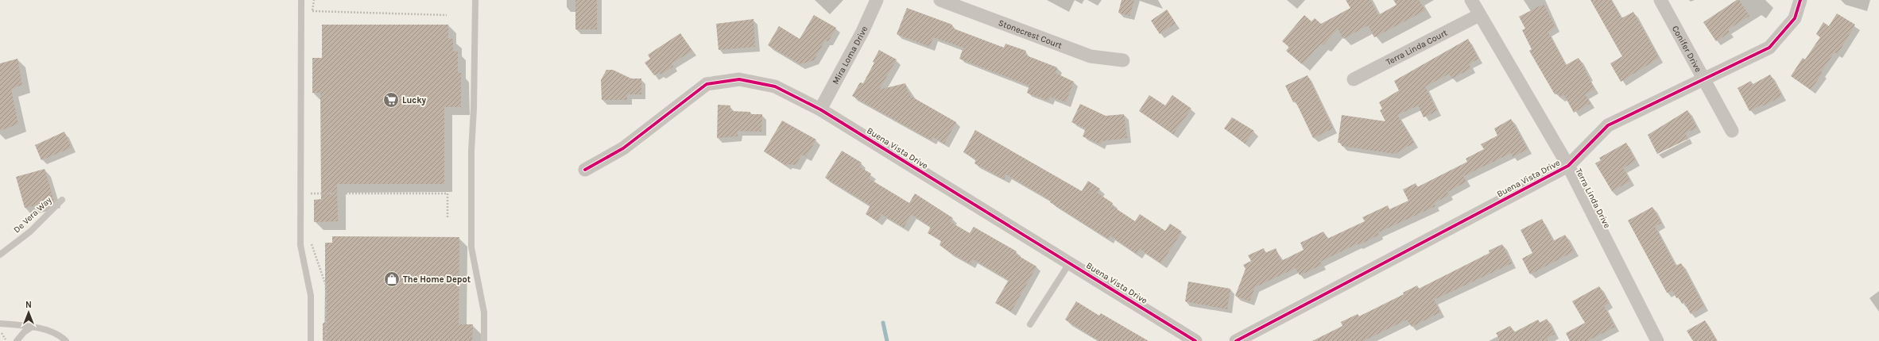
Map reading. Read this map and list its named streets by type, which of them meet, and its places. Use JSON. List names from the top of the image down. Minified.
{"streets":{"street":["Stonecrest Court","Terra Linda Court","Conifer Drive","Mira Loma Drive","Buena Vista Drive","Terra Linda Drive"],"lane":["De Vera Way"]},"crossings":[["Terra Linda Court","Terra Linda Drive"],["Conifer Drive","Buena Vista Drive"],["Mira Loma Drive","Buena Vista Drive"],["Buena Vista Drive","Terra Linda Drive"]],"places":{"supermarket":["Lucky"],"shop":["The Home Depot"]},"north":"top"}
